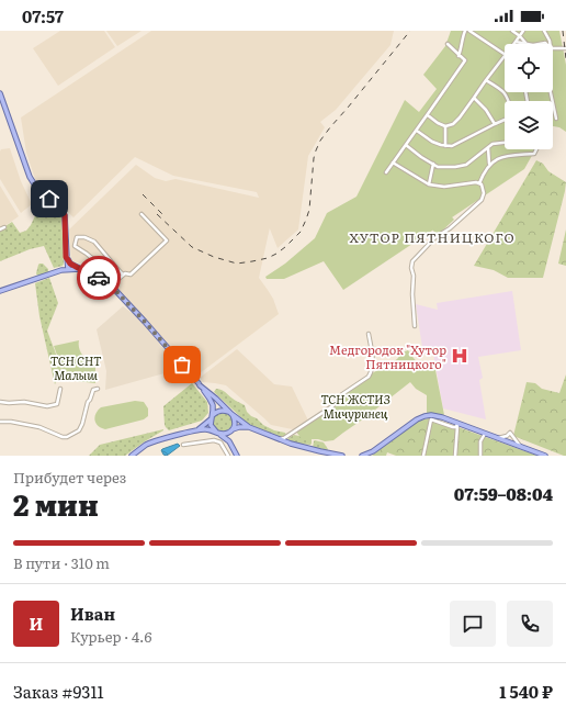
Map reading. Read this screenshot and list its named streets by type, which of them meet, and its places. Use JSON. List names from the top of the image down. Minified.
{"districts":["ХУТОР ПЯТНИЦКОГО"],"parks":["ТСН СНТ Малыш","ТСН ЖСТИЗ Мичуринец"],"places":{"hospital":["Медгородок \"Хутор Пятницкого\""]},"page":{"status":"07:57","heading":["2 мин","Прибудет через","07:59–08:04"],"panel":["Иван","Курьер · 4.6","Заказ #9311","1 540 ₽"],"bar":"В пути · 310 m","round":"И"}}
